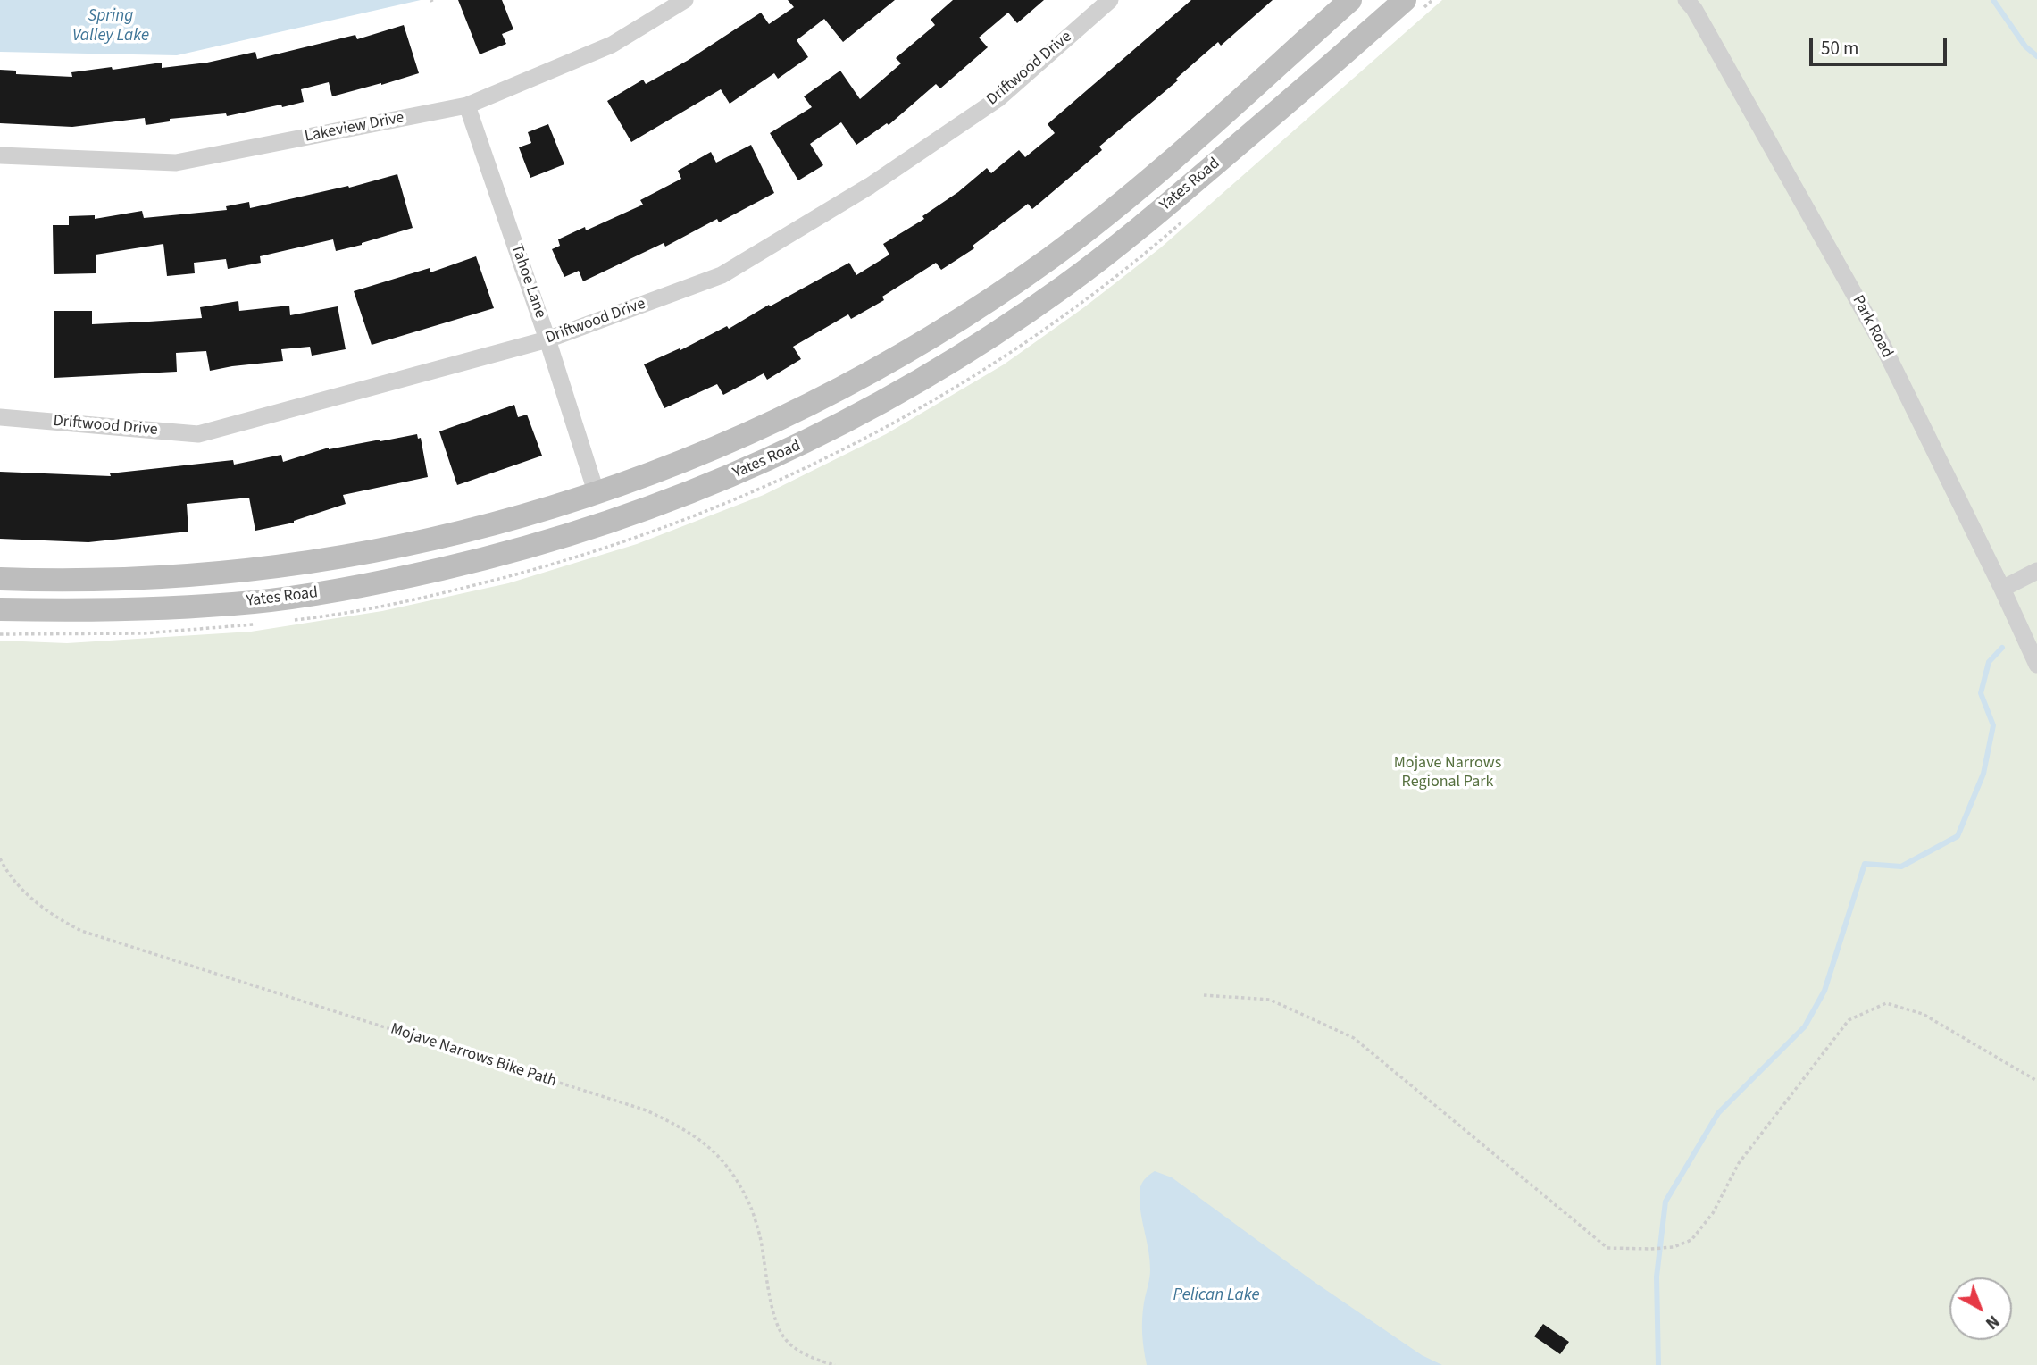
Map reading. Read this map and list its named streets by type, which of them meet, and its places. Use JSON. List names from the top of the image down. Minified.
{"streets":{"main road":["Yates Road"],"street":["Driftwood Drive","Lakeview Drive","Tahoe Lane","Park Road"],"path":["Mojave Narrows Bike Path"]},"crossings":[["Driftwood Drive","Tahoe Lane"],["Lakeview Drive","Tahoe Lane"],["Yates Road","Tahoe Lane"]],"water":["Spring Valley Lake","Pelican Lake"],"parks":["Mojave Narrows Regional Park"],"scale_bar":"50 m","north":"bottom right"}
